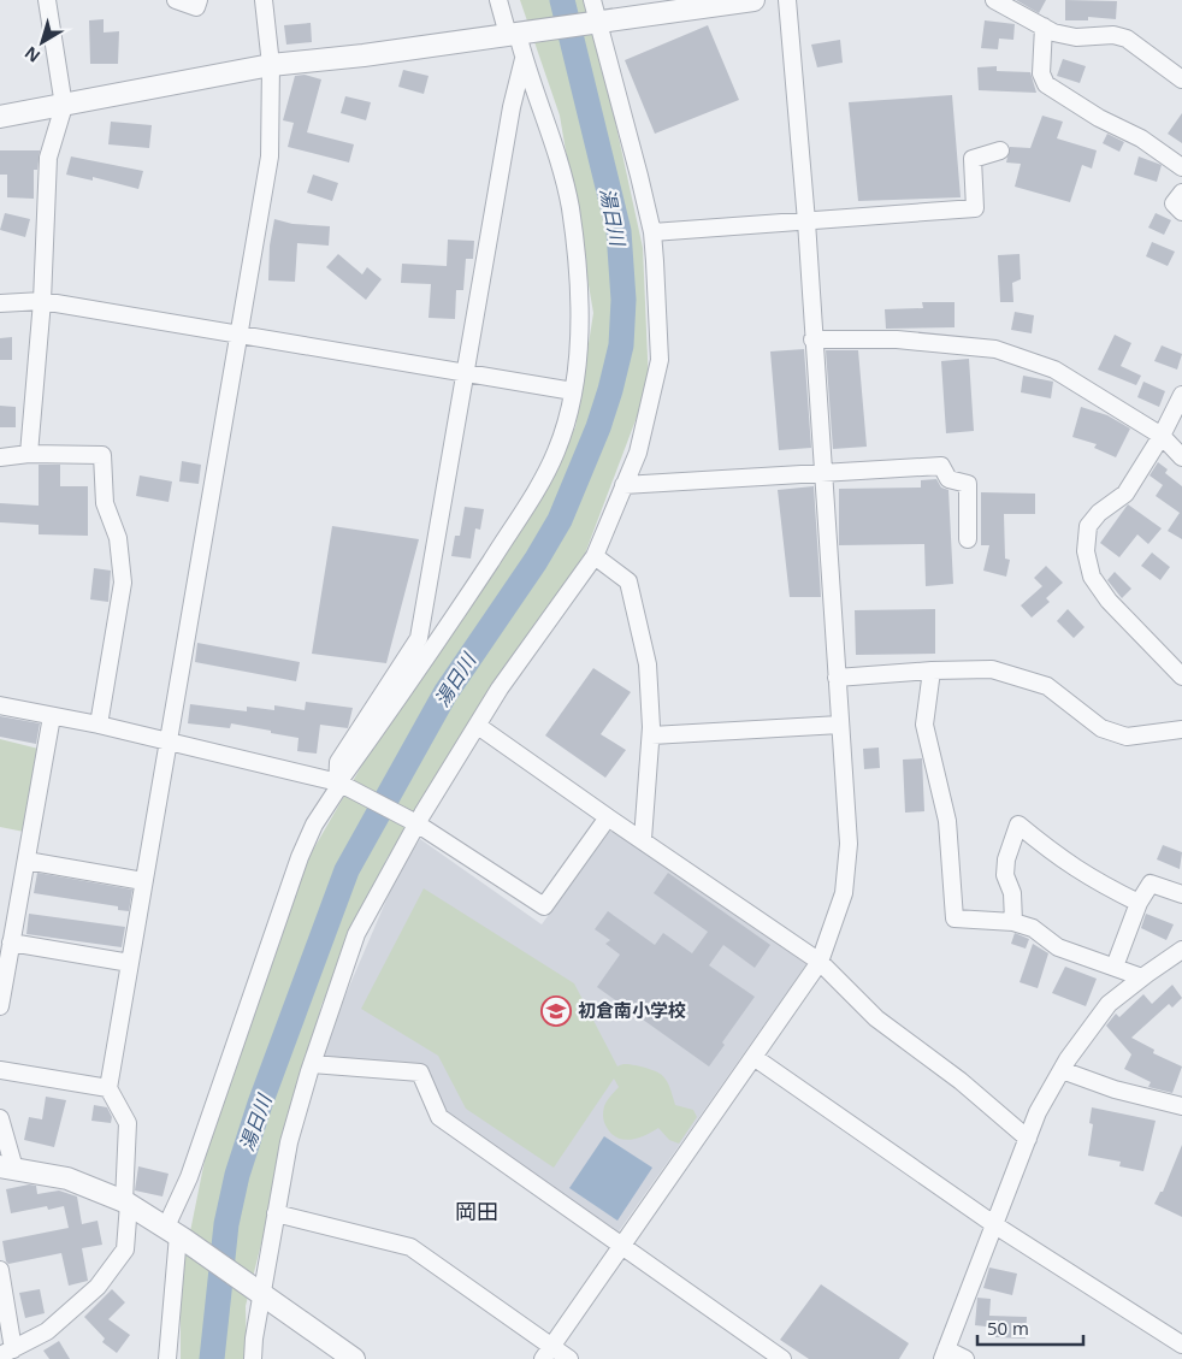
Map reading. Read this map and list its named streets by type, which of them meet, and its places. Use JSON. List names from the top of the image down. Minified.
{"districts":["岡田"],"water":["湯日川"],"places":{"school or university":["初倉南小学校"]},"scale_bar":"50 m","north":"bottom left"}
